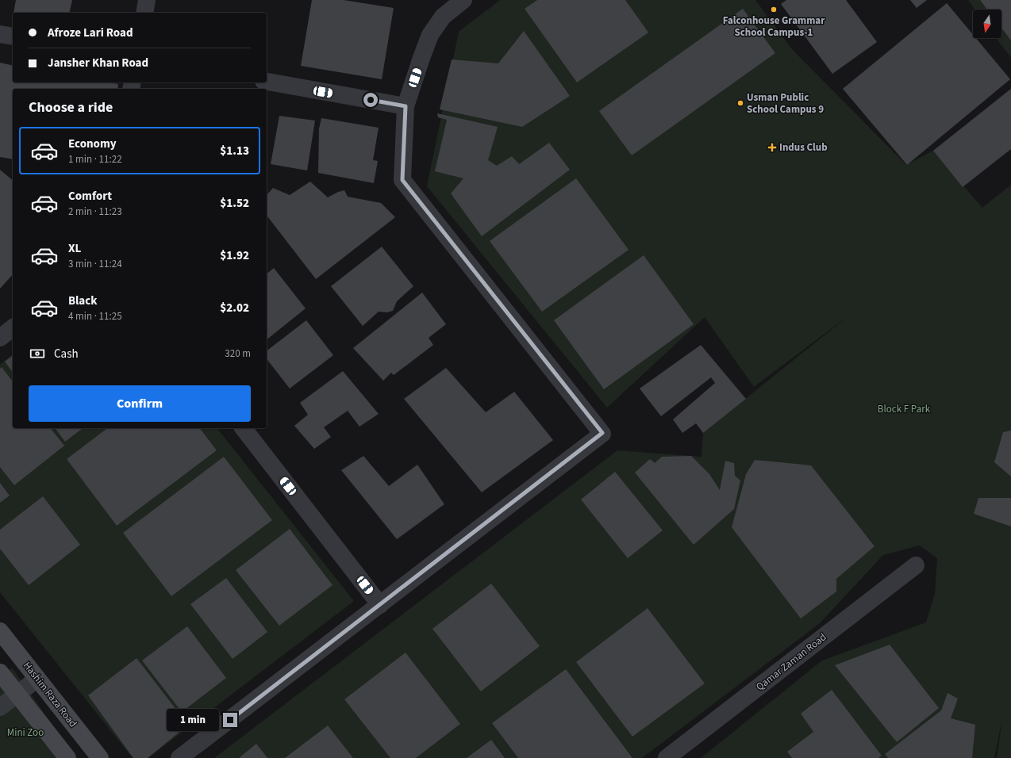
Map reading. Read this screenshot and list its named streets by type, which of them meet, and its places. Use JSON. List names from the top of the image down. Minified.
{"streets":{"street":["Qamar Zaman Road","Hashim Raza Road"]},"parks":["Block F Park","Mini Zoo"],"places":{"other":["Falconhouse Grammar School Campus-1","Usman Public School Campus 9"],"health":["Indus Club"]},"north":"bottom","page":{"banner":["Afroze Lari Road","Jansher Khan Road"],"heading":"Choose a ride","list":[{"name":"Economy","note":"1 min · 11:22","value":"$1.13"},{"name":"Comfort","note":"2 min · 11:23","value":"$1.52"},{"name":"XL","note":"3 min · 11:24","value":"$1.92"},{"name":"Black","note":"4 min · 11:25","value":"$2.02"}],"pay":["Cash","320 m"],"buttons":"Confirm","bubble":"1 min"}}
